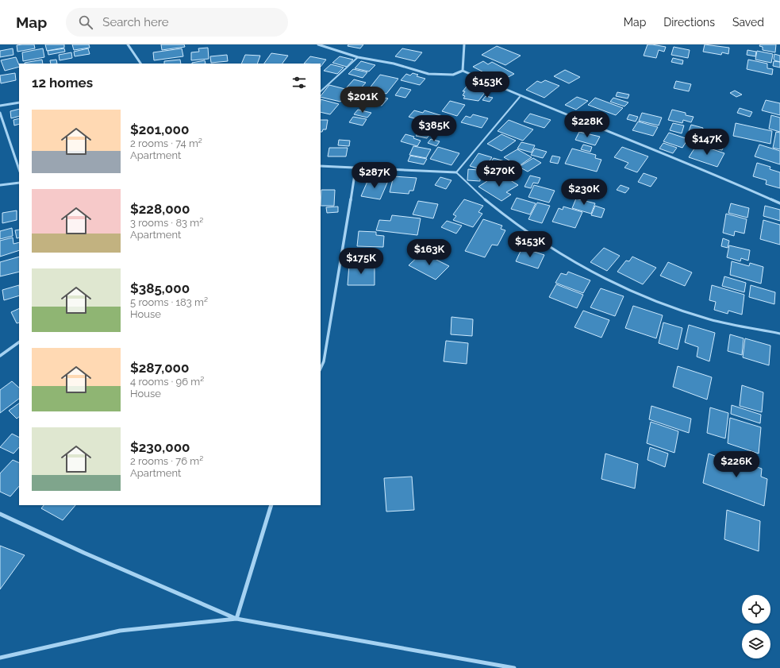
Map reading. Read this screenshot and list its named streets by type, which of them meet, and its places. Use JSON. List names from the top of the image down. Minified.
{"page":{"header":"Map","search":"Search here","nav":["Map","Directions","Saved"],"heading":"12 homes","price":["$153K","$201K","$228K","$385K","$147K","$270K","$287K","$230K","$153K","$163K","$175K","$226K"],"list":[{"name":"$201,000","note":"2 rooms · 74 m² · Apartment"},{"name":"$228,000","note":"3 rooms · 83 m² · Apartment"},{"name":"$385,000","note":"5 rooms · 183 m² · House"},{"name":"$287,000","note":"4 rooms · 96 m² · House"},{"name":"$230,000","note":"2 rooms · 76 m² · Apartment"}]}}
